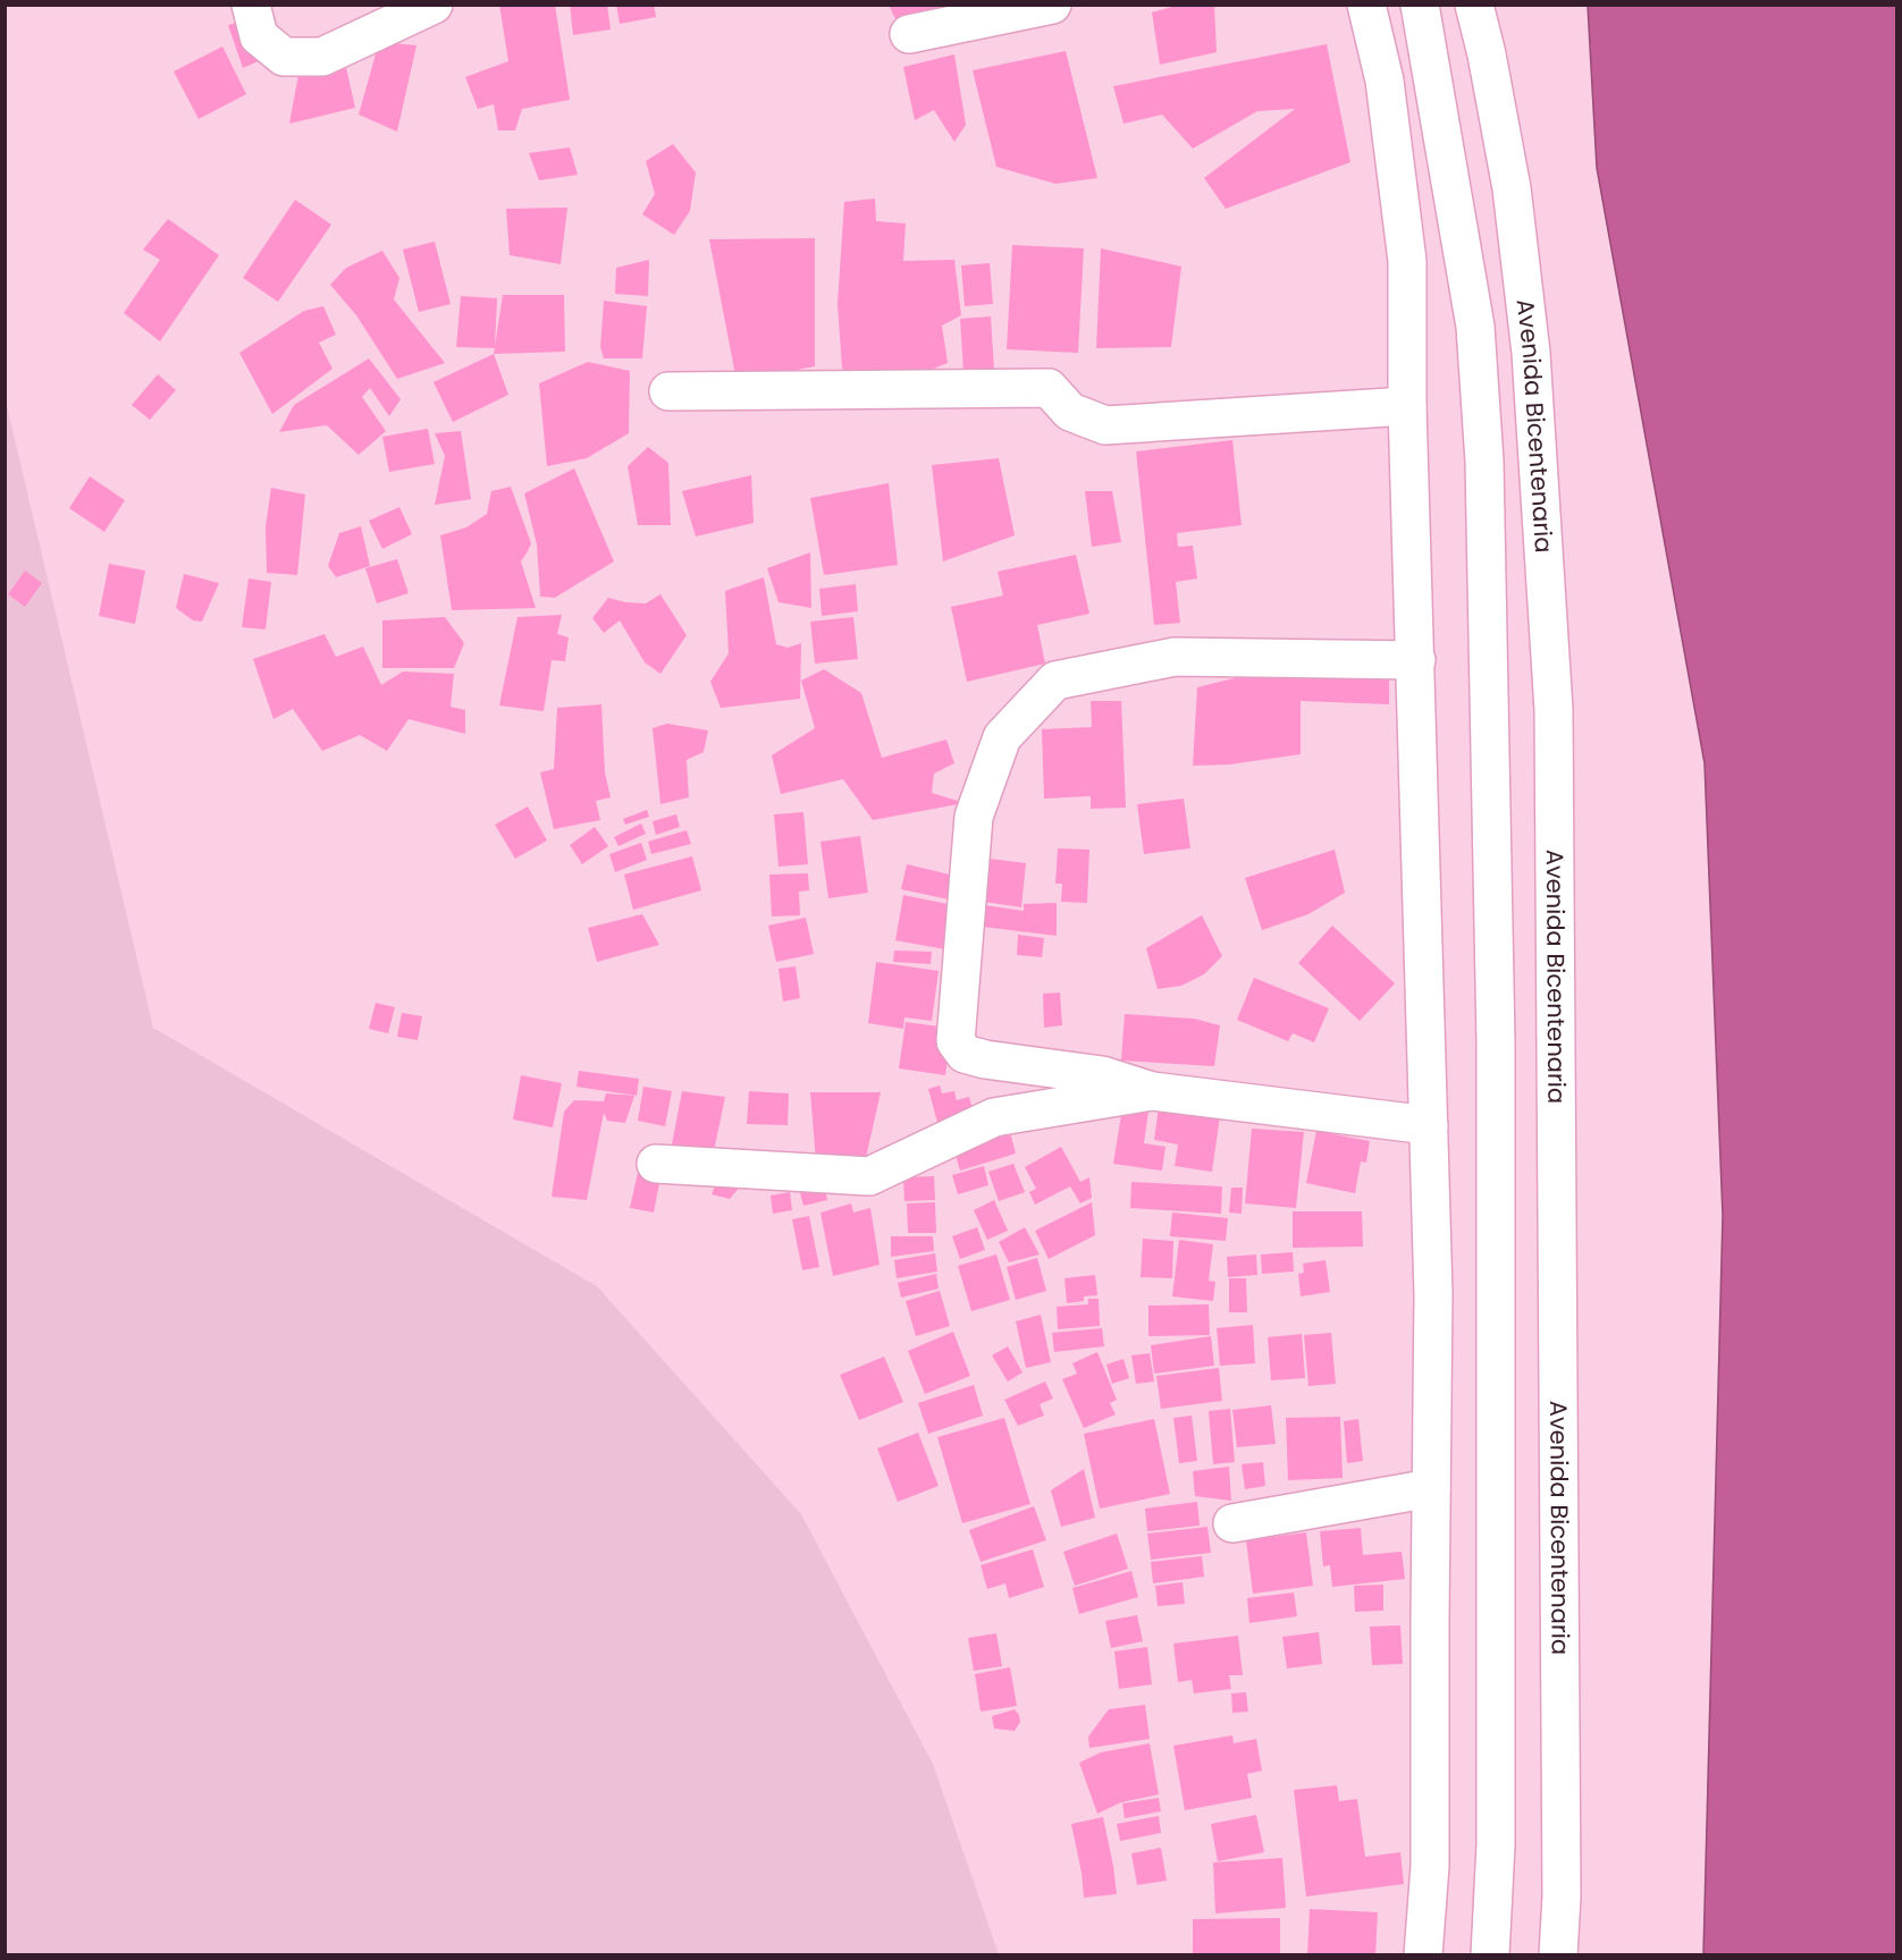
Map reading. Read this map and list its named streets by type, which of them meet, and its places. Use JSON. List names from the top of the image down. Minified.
{"streets":{"street":["Avenida Bicentenaria"]}}
